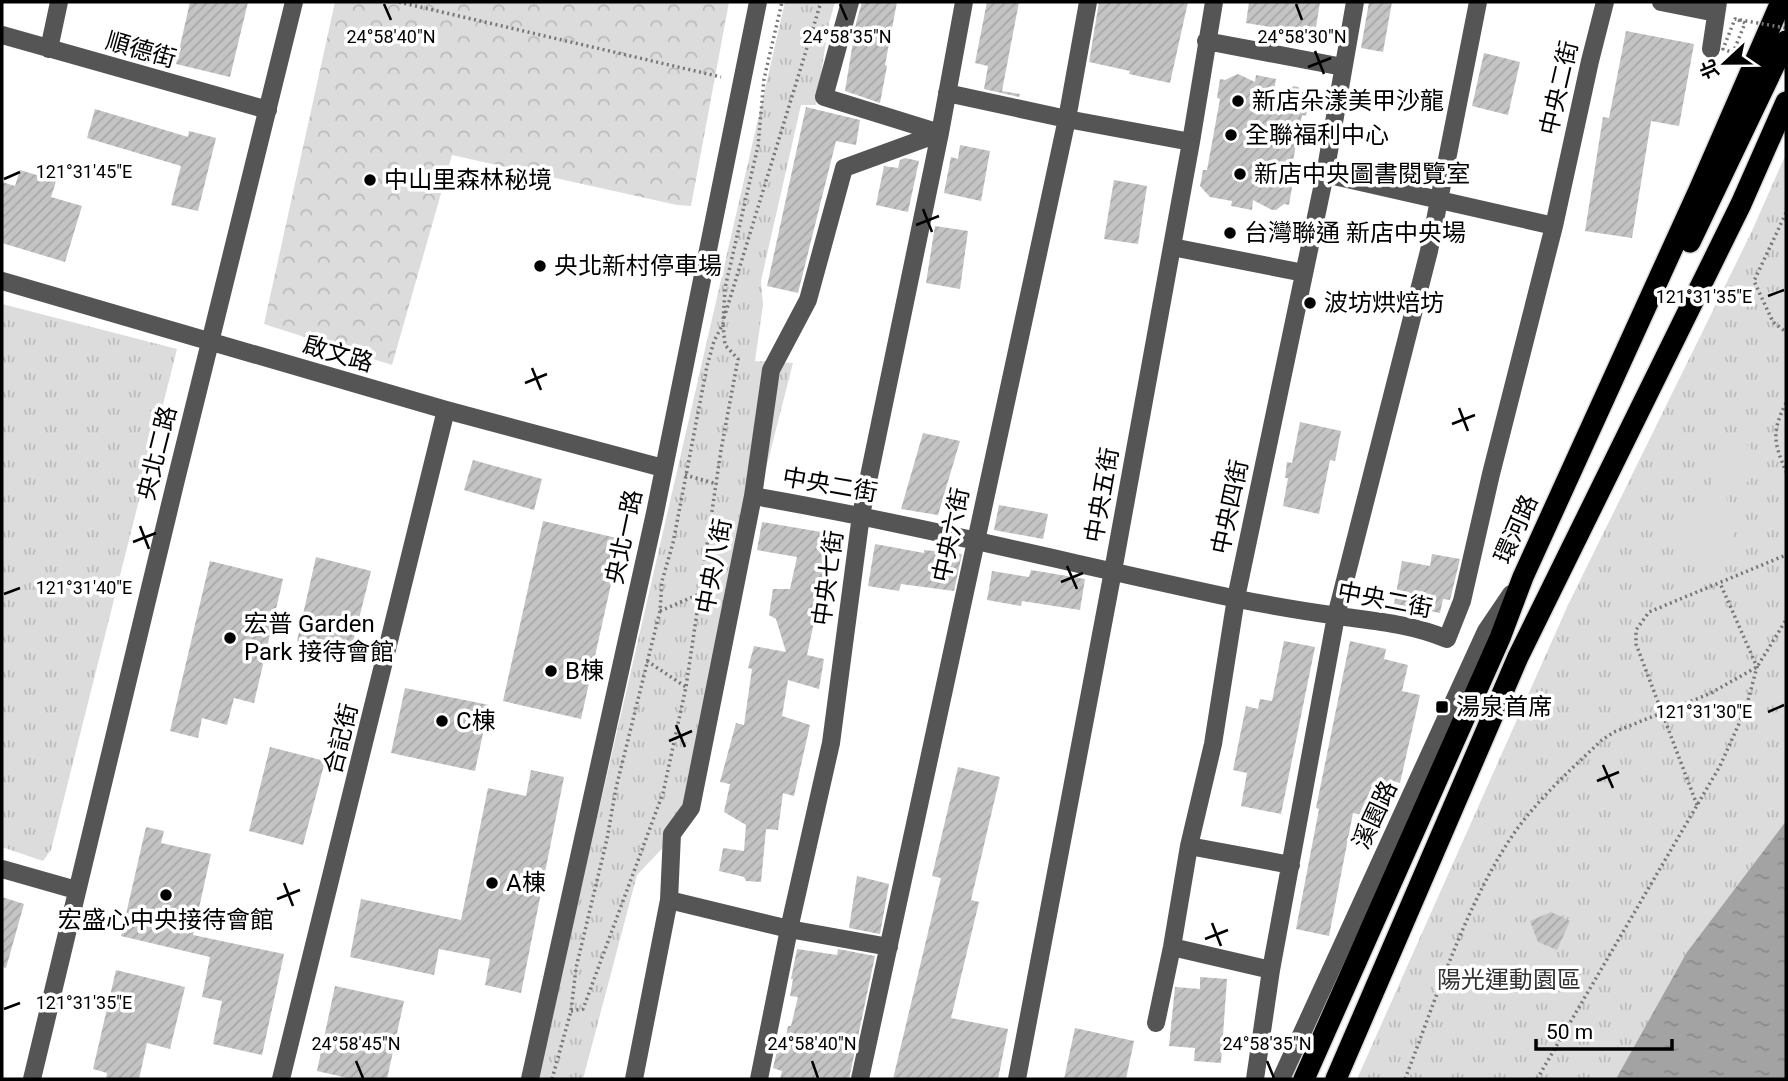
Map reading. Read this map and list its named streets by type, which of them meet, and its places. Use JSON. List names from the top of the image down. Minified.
{"streets":{"highway":["環河路"],"street":["順德街","中央二街","啟文路","央北二路","中央五街","中央四街","中央六街","央北一路","中央八街","中央七街","合記街","溪園路"]},"crossings":[["順德街","央北二路"],["中央二街","中央五街"],["中央二街","中央四街"],["中央二街","中央六街"],["中央二街","中央八街"],["中央二街","中央七街"],["啟文路","央北二路"],["啟文路","央北一路"],["啟文路","合記街"],["環河路","溪園路"],["中央八街","中央七街"]],"parks":["陽光運動園區"],"places":{"other":["新店朵漾美甲沙龍","全聯福利中心","新店中央圖書閱覽室","中山里森林秘境","台灣聯通 新店中央場","央北新村停車場","波坊烘焙坊","宏普 Garden Park 接待會館","B棟","C棟","A棟","宏盛心中央接待會館"],"transit":["湯泉首席"]},"scale_bar":"50 m","north":"left","coordinates":["24°58'35\"N","24°58'30\"N","24°58'40\"N","121°31'45\"E","121°31'35\"E","121°31'40\"E","121°31'30\"E","24°58'45\"N"]}
